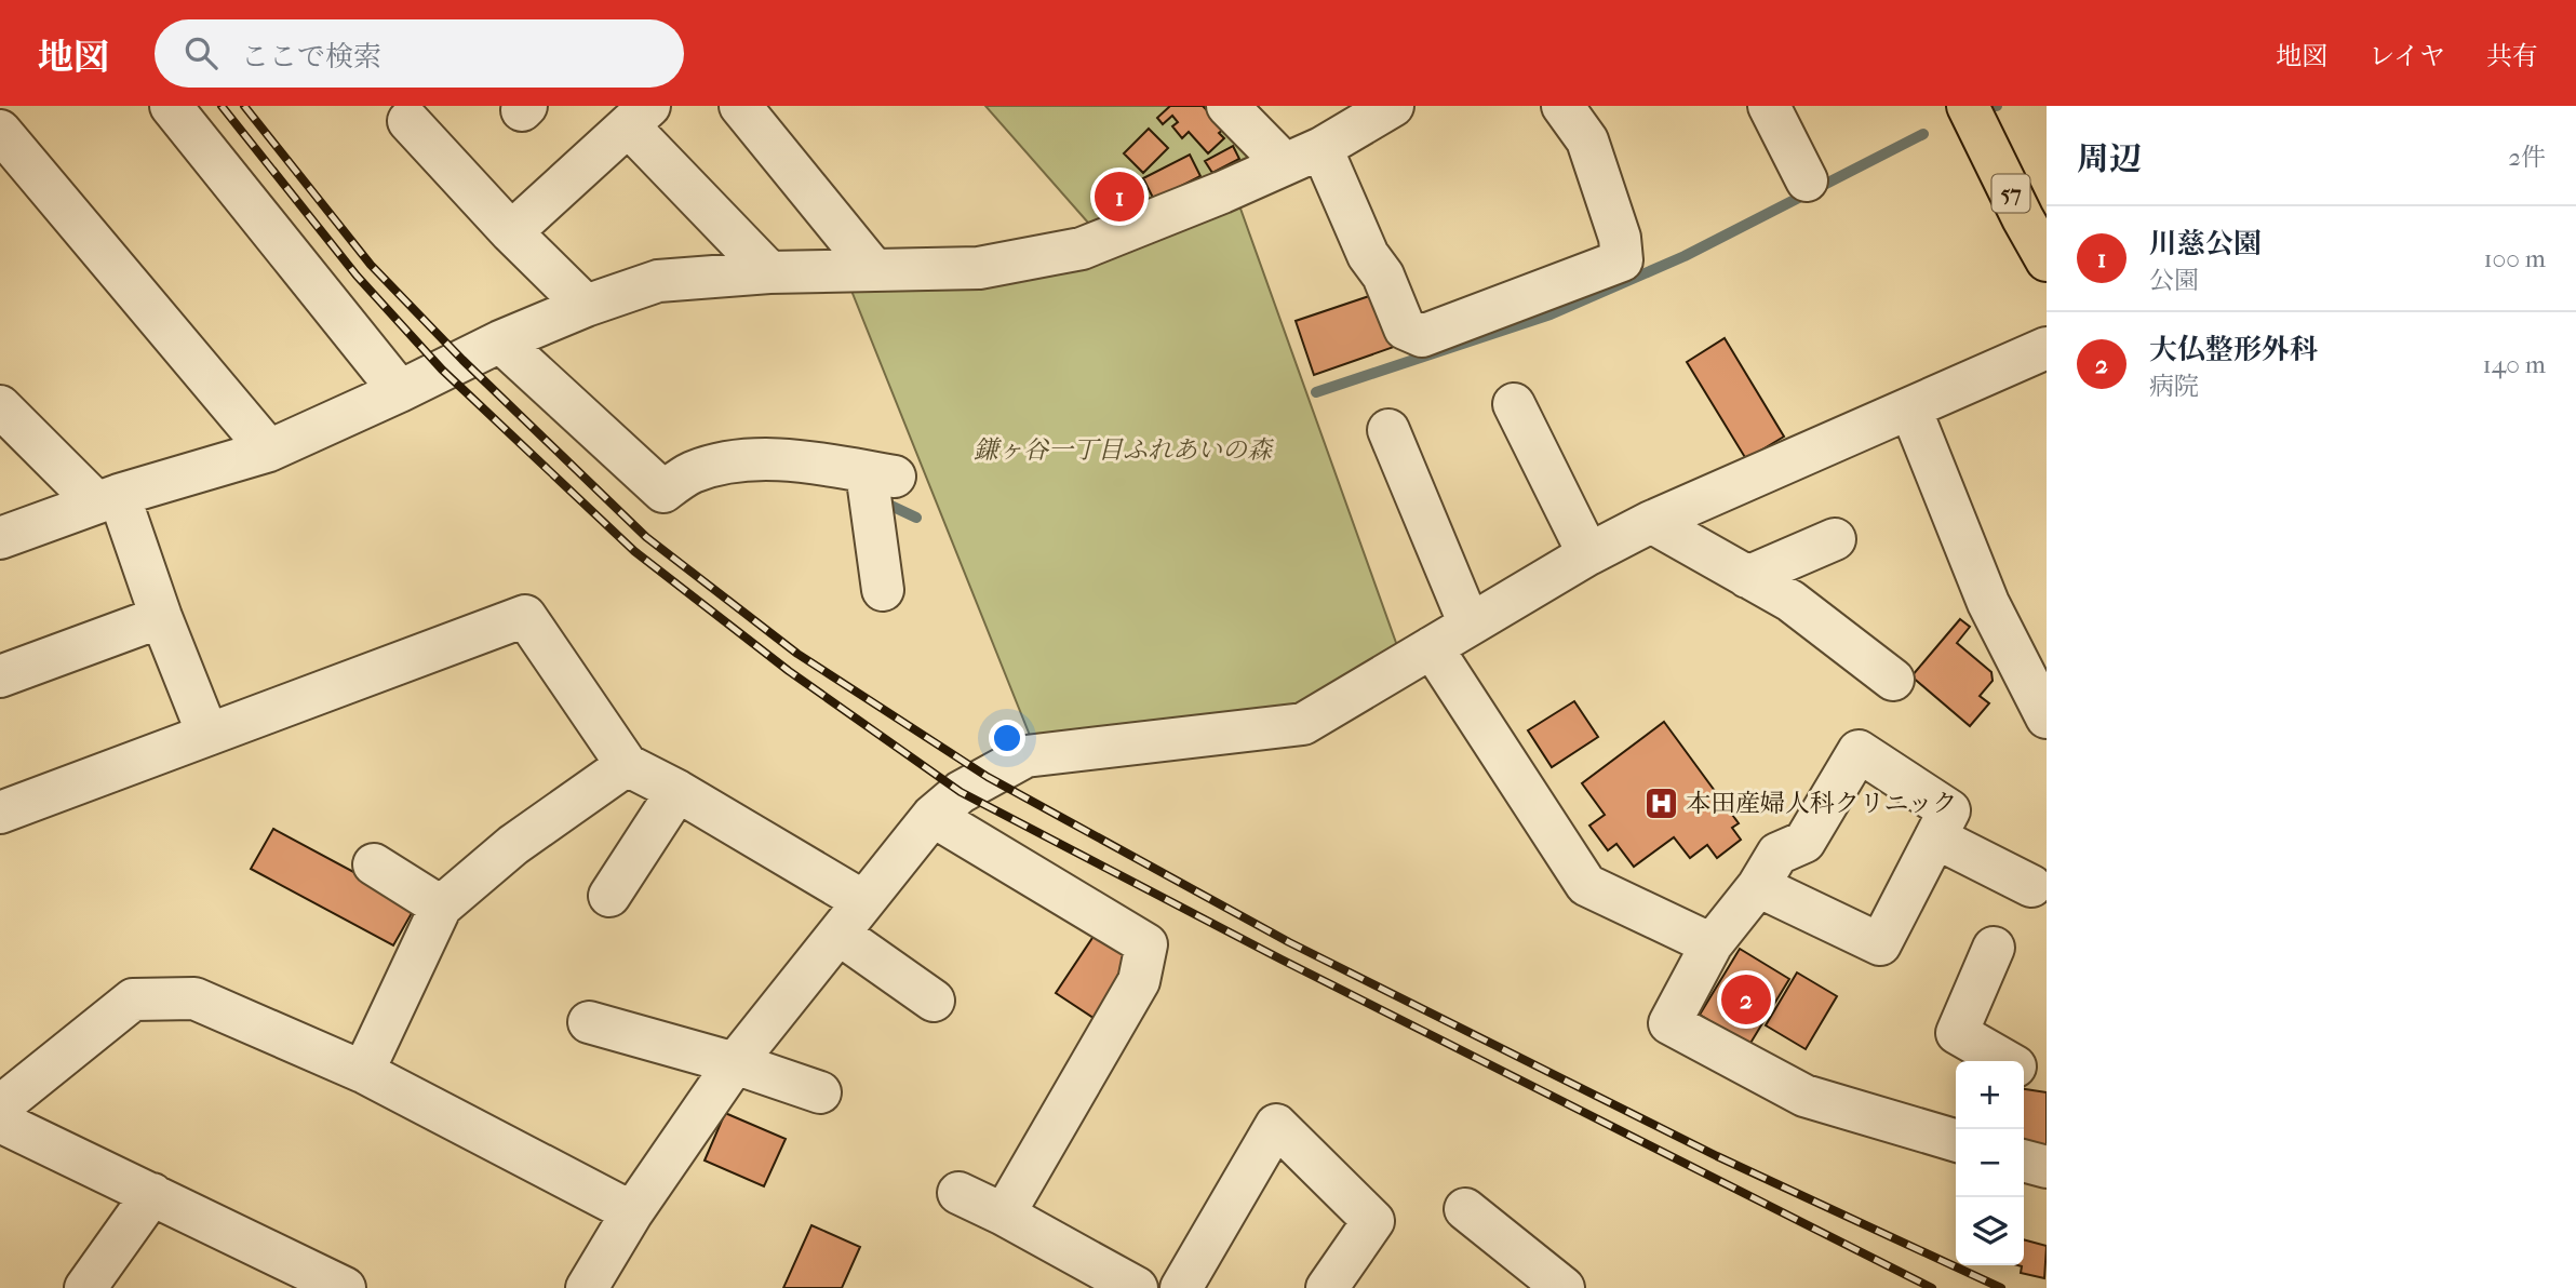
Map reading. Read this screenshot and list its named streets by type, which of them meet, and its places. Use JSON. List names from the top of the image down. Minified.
{"streets":{"main road":["57"]},"parks":["鎌ヶ谷一丁目ふれあいの森"],"places":{"hospital":["本田産婦人科クリニック"]},"page":{"header":"地図","search":"ここで検索","nav":["地図","レイヤ","共有"],"heading":["周辺","2件"],"pins":["1","2"],"list":[{"mark":"1","name":"川慈公園","note":"公園","value":"100 m"},{"mark":"2","name":"大仏整形外科","note":"病院","value":"140 m"}],"map_buttons":["+","−"]}}
